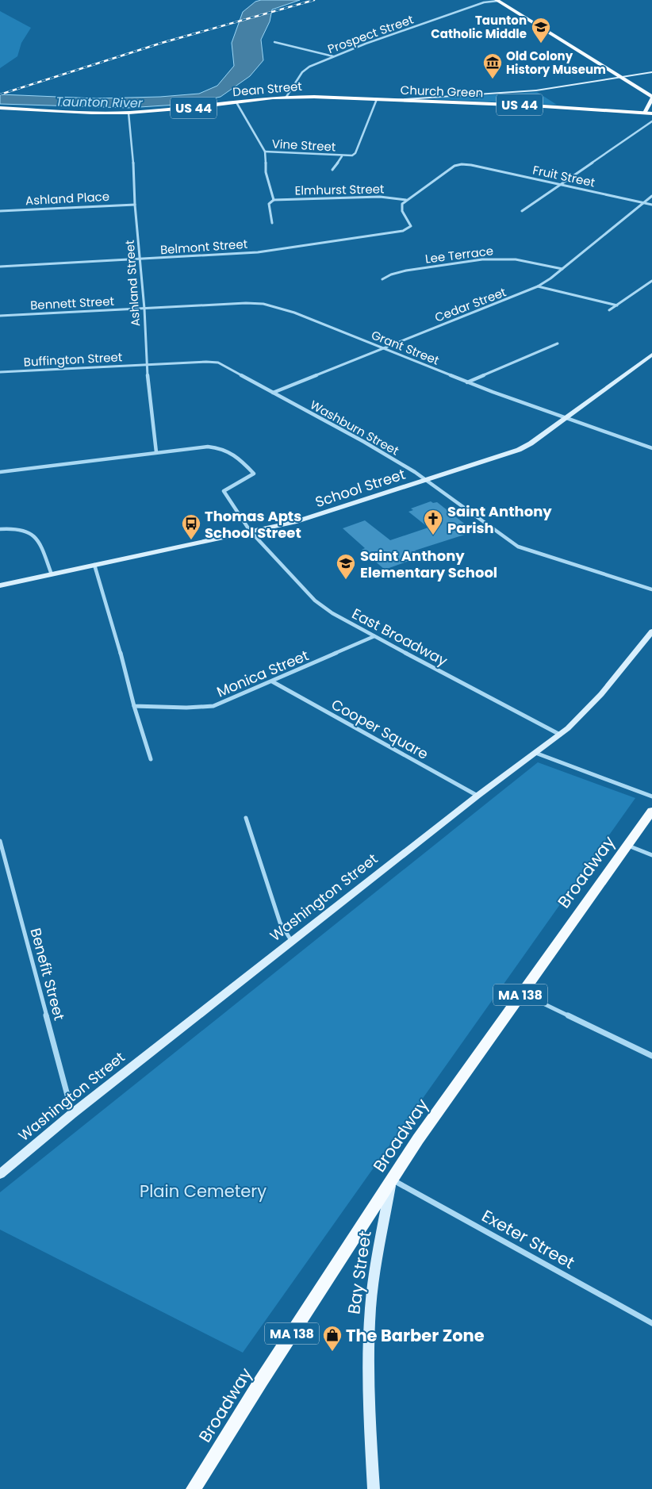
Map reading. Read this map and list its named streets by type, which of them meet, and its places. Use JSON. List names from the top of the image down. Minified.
{"streets":{"highway":["Dean Street","Church Green","US 44"],"main road":["Broadway","MA 138"],"street":["Prospect Street","Vine Street","Fruit Street","Elmhurst Street","Ashland Place","Belmont Street","Lee Terrace","Ashland Street","Bennett Street","Cedar Street","Grant Street","Buffington Street","Washburn Street","School Street","East Broadway","Monica Street","Cooper Square","Washington Street","Benefit Street","Exeter Street","Bay Street"]},"crossings":[["Prospect Street","Dean Street"],["Dean Street","Church Green"],["Dean Street","Ashland Street"],["Fruit Street","Elmhurst Street"],["Fruit Street","Belmont Street"],["Fruit Street","Cedar Street"],["Elmhurst Street","Belmont Street"],["Ashland Place","Ashland Street"],["Belmont Street","Ashland Street"],["Lee Terrace","Cedar Street"],["Ashland Street","Bennett Street"],["Ashland Street","Grant Street"],["Ashland Street","Buffington Street"],["Ashland Street","Washburn Street"],["Bennett Street","Grant Street"],["Cedar Street","Grant Street"],["Cedar Street","Washburn Street"],["Grant Street","School Street"],["Buffington Street","Washburn Street"],["Washburn Street","School Street"],["School Street","East Broadway"],["East Broadway","Monica Street"],["East Broadway","Washington Street"],["Monica Street","Cooper Square"],["Cooper Square","Washington Street"],["Broadway","Exeter Street"],["Broadway","Bay Street"],["Washington Street","Benefit Street"],["Exeter Street","Bay Street"]],"water":["Taunton River"],"parks":["Plain Cemetery"],"places":{"school or university":["Taunton Catholic Middle","Saint Anthony Elementary School"],"museum":["Old Colony History Museum"],"church":["Saint Anthony Parish"],"bus stop":["Thomas Apts School Street"],"shop":["The Barber Zone"]}}
